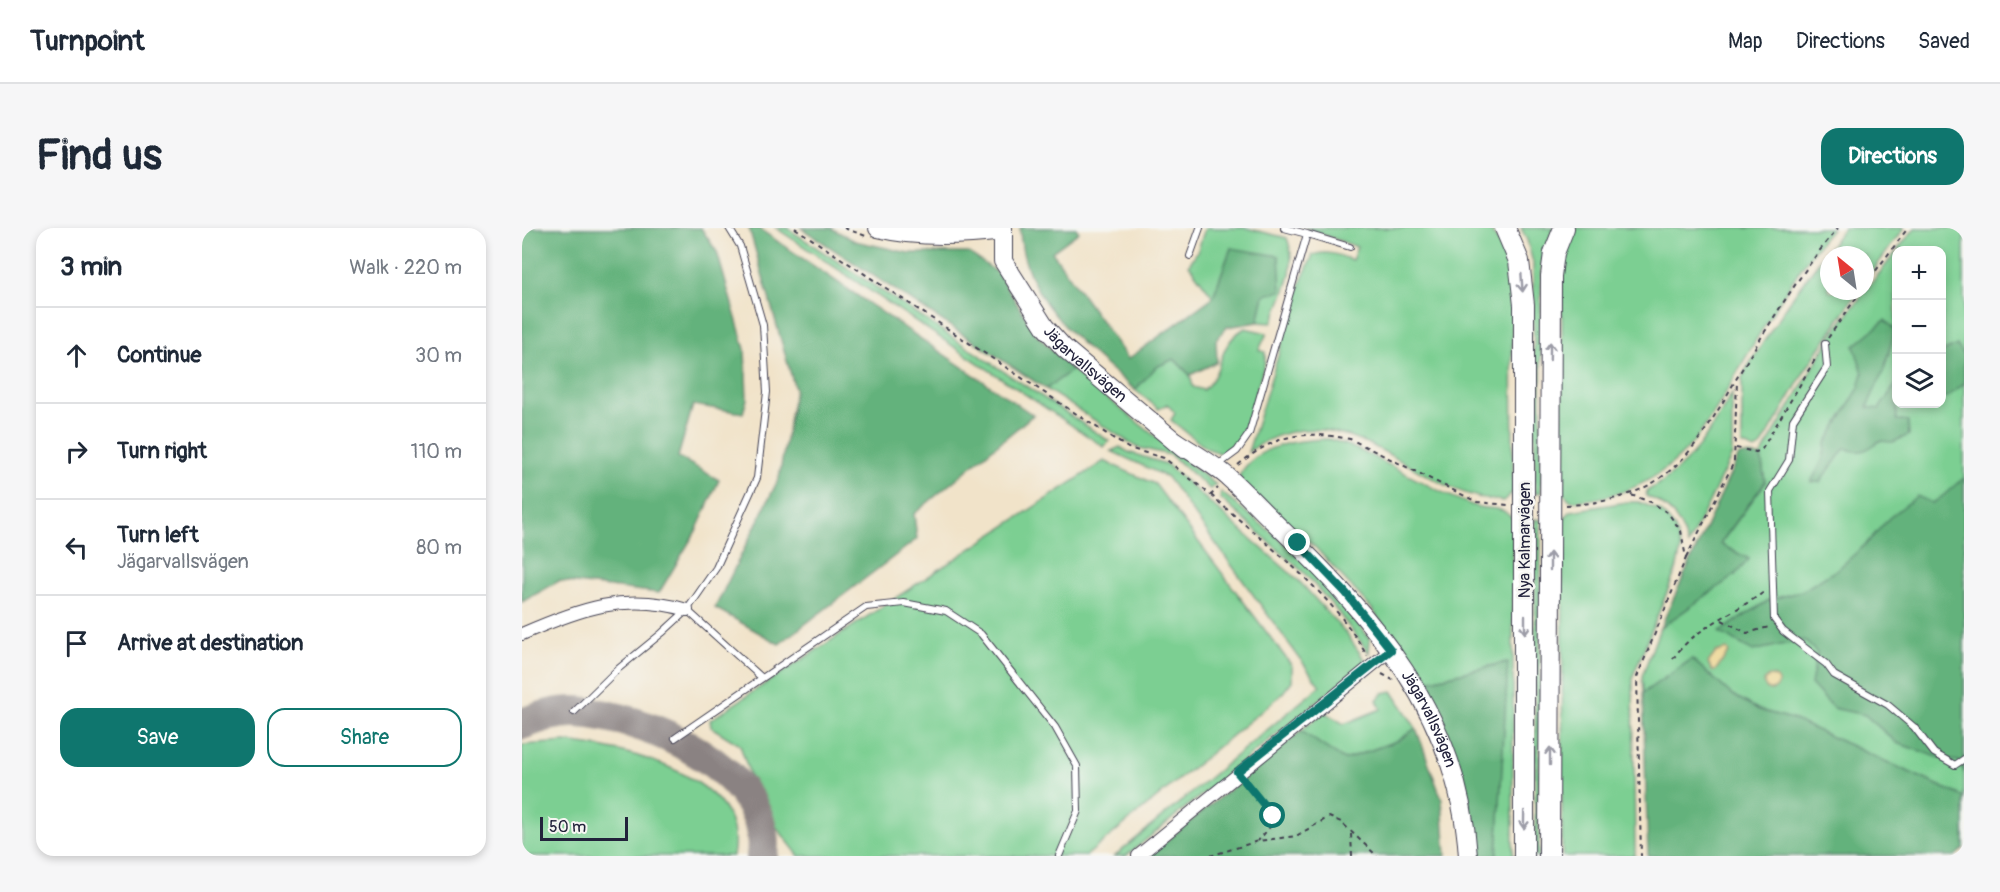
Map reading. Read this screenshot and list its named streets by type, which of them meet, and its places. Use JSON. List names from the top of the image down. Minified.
{"streets":{"main road":["Nya Kalmarvägen"],"street":["Jägarvallsvägen"]},"scale_bar":"50 m","north":"top left","page":{"header":"Turnpoint","nav":["Map","Directions","Saved"],"buttons":["Directions",["Save","Share"]],"title":"Find us","heading":["3 min","Walk · 220 m"],"map_buttons":["+","−"],"list":[["Continue","30 m"],["Turn right","110 m"],["Turn left","Jägarvallsvägen","80 m"],"Arrive at destination"],"scale":"50 m"}}
